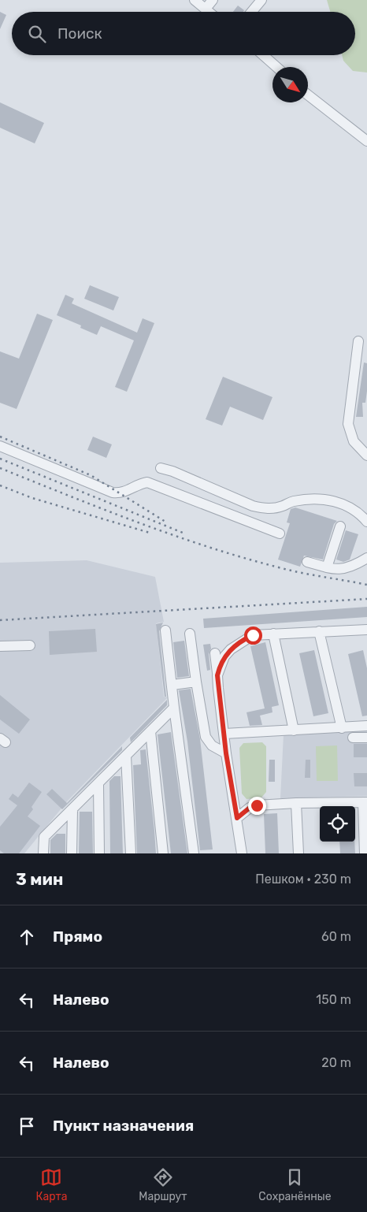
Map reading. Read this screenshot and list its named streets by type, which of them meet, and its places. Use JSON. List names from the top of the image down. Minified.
{"north":"bottom right","page":{"search":"Поиск","heading":["3 мин","Пешком · 230 m"],"list":[["Прямо","60 m"],["Налево","150 m"],["Налево","20 m"],"Пункт назначения"],"nav":["Карта","Маршрут","Сохранённые"]}}
